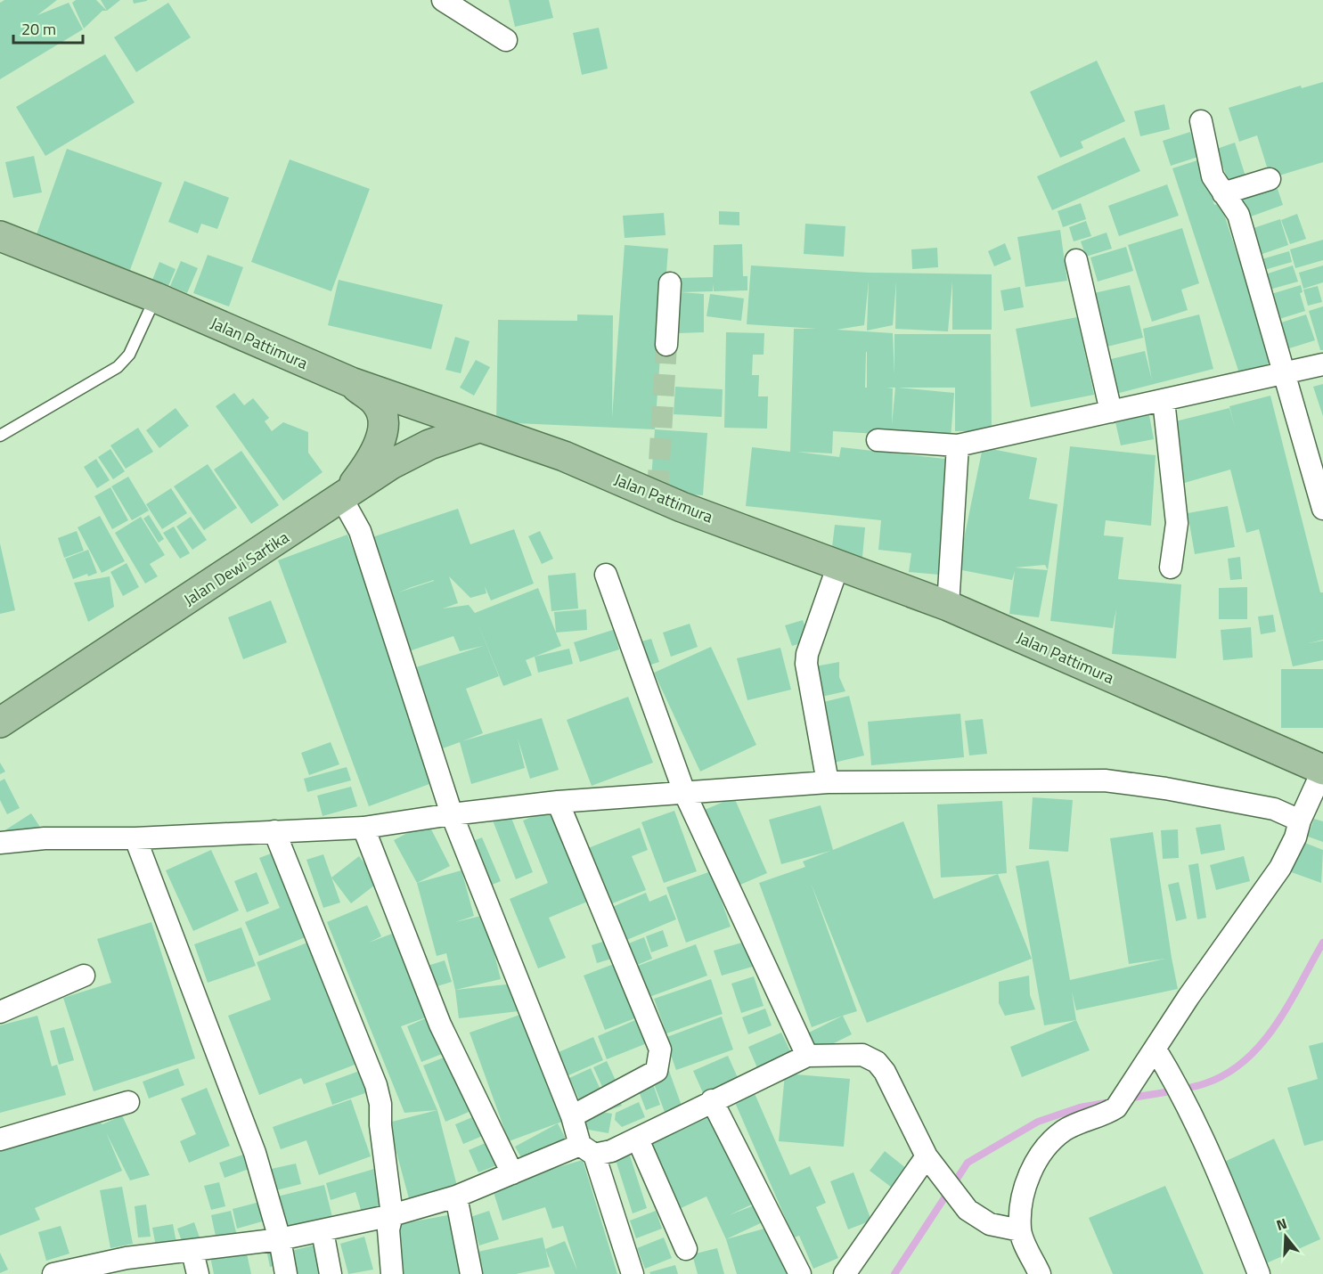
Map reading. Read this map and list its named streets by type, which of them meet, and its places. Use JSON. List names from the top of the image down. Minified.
{"streets":{"main road":["Jalan Pattimura","Jalan Dewi Sartika"]},"crossings":[["Jalan Pattimura","Jalan Dewi Sartika"]],"scale_bar":"20 m","north":"top"}
